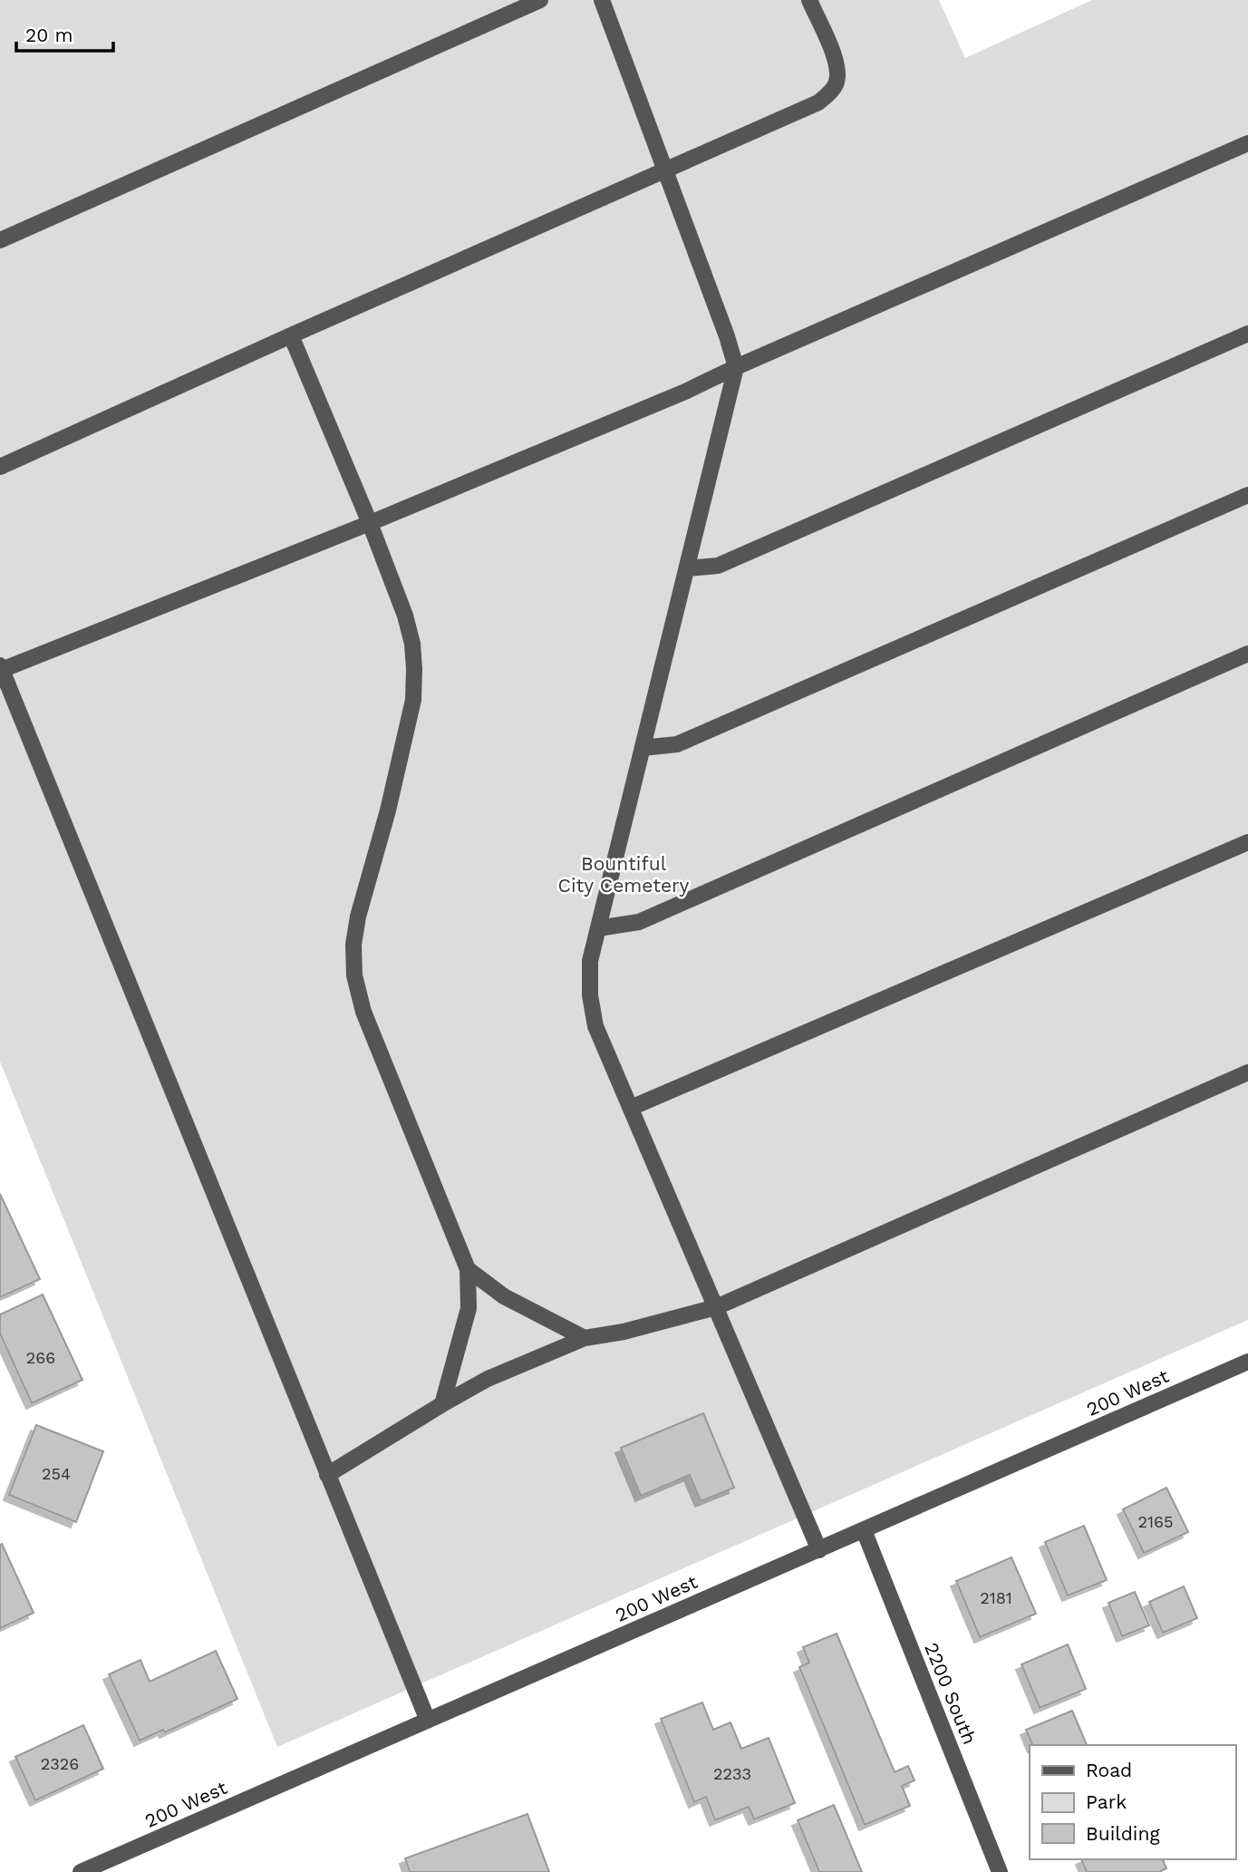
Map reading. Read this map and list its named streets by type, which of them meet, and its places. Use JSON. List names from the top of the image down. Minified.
{"streets":{"street":["200 West","2200 South"]},"crossings":[["200 West","2200 South"]],"parks":["Bountiful City Cemetery"],"house_numbers":["266","254","2165","2181","2326","2233"],"legend":["Road","Park","Building"],"scale_bar":"20 m"}
